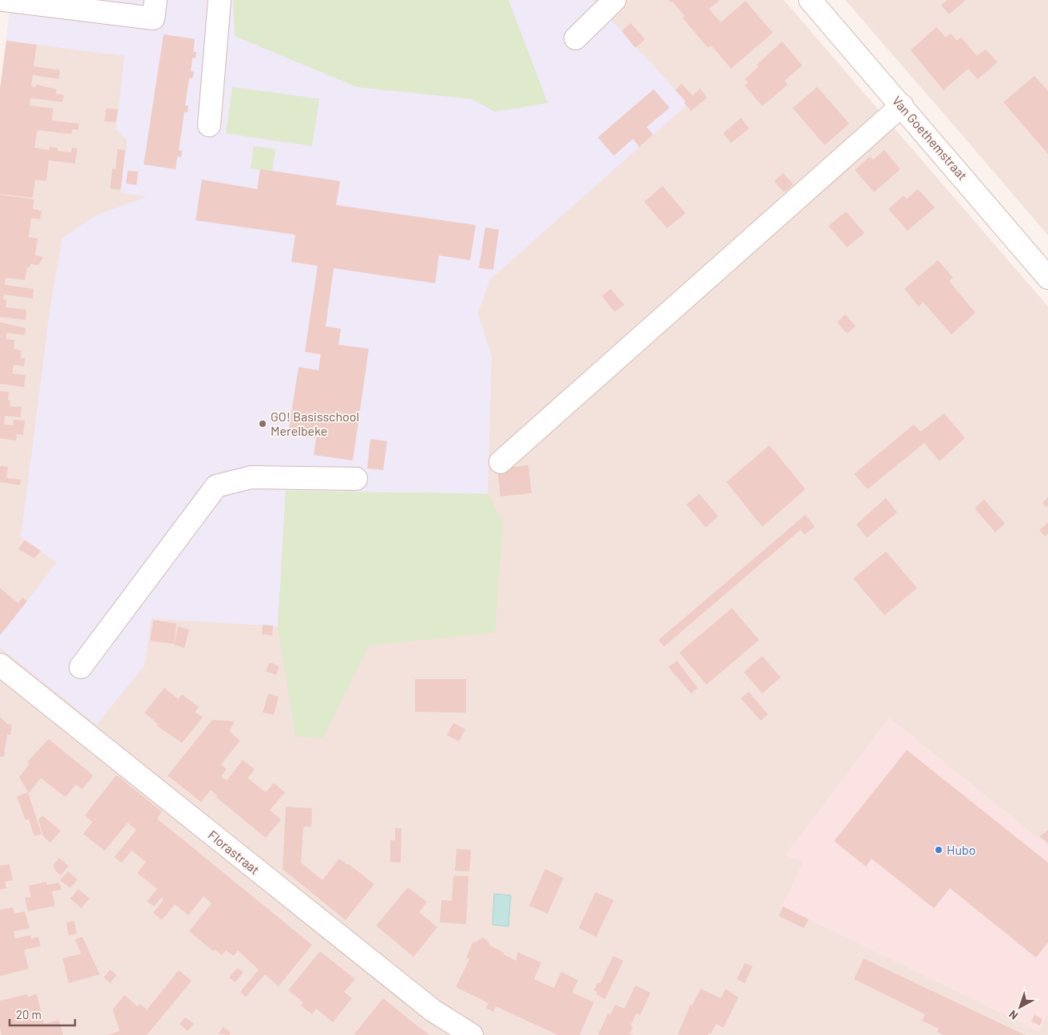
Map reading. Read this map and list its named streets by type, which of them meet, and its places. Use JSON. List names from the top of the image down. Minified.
{"streets":{"street":["Van Goethemstraat","Florastraat"]},"places":["GO! Basisschool Merelbeke","Hubo"],"scale_bar":"20 m","north":"bottom left"}
